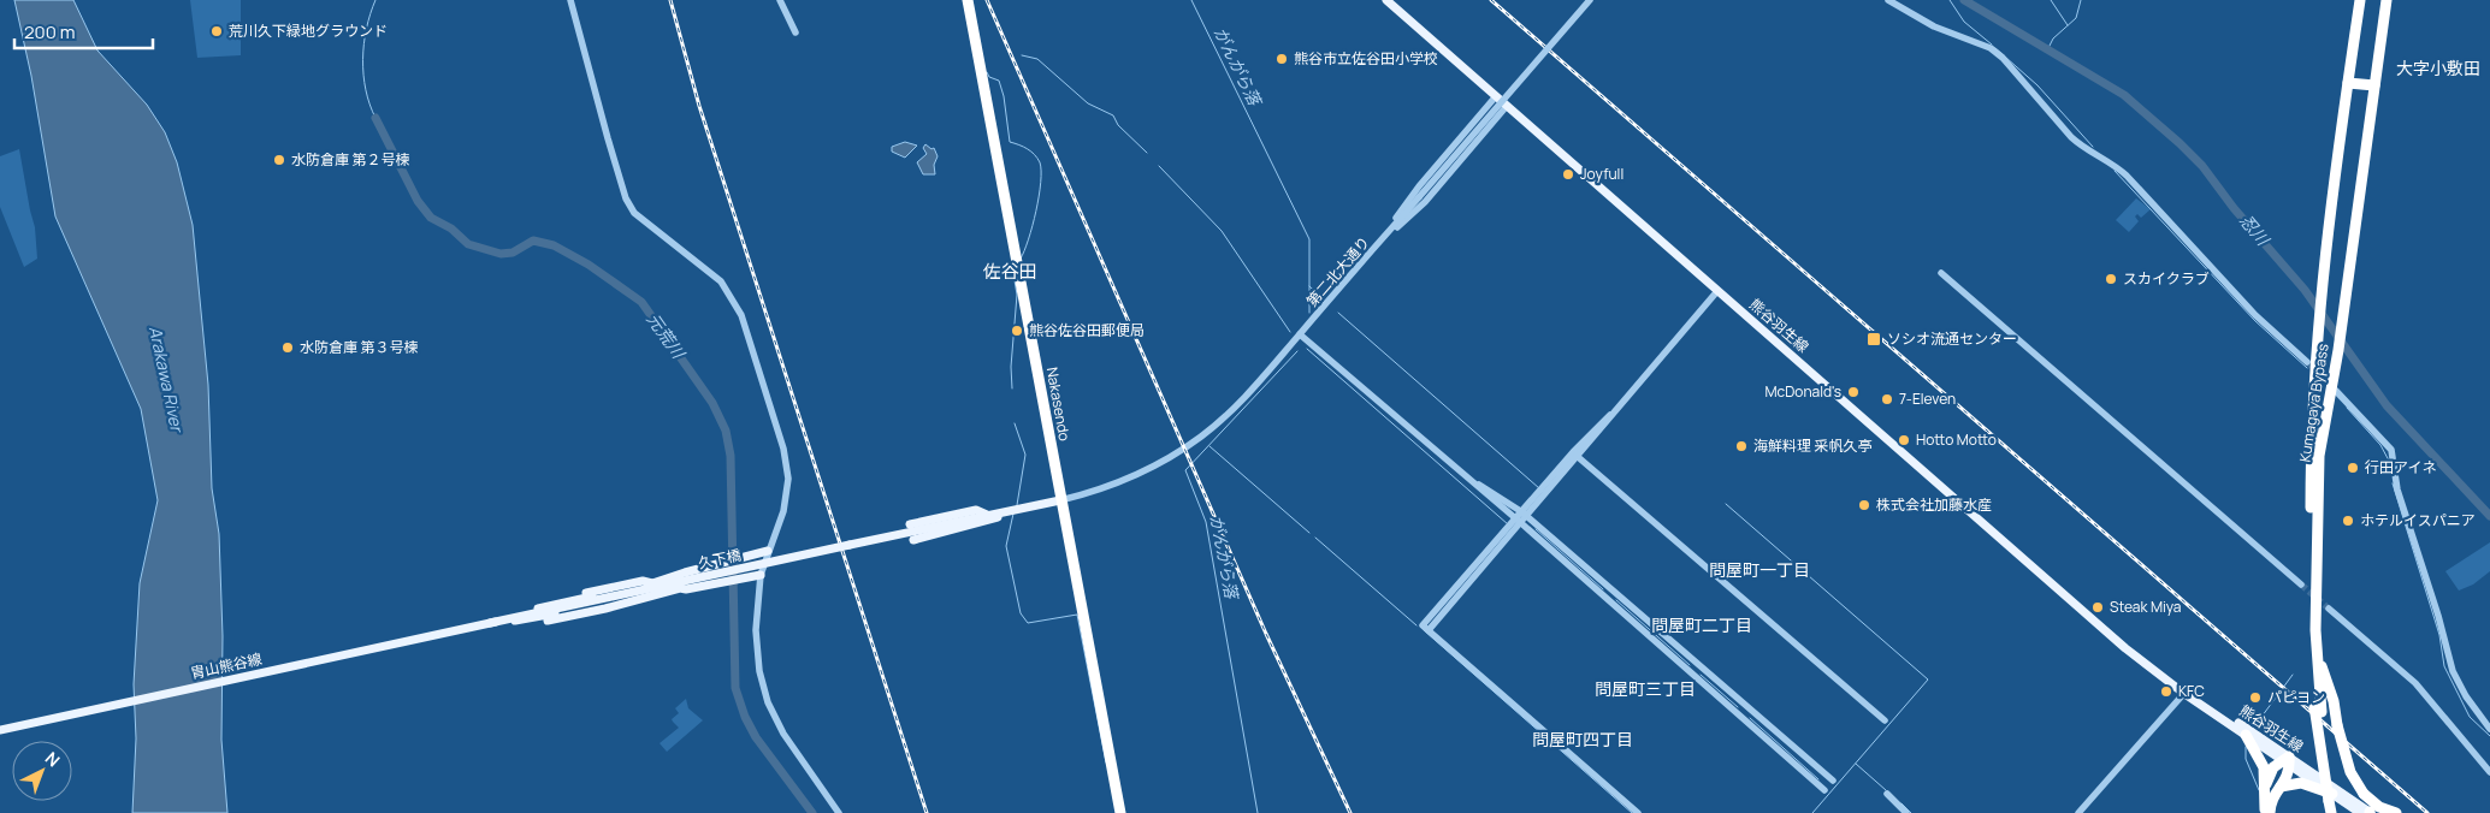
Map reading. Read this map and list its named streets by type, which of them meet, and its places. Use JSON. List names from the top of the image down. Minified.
{"streets":{"highway":["Kumagaya Bypass","Nakasendo"],"main road":["熊谷羽生線","久下橋","胄山熊谷線"],"street":["第二北大通り"]},"crossings":[["第二北大通り","Nakasendo"],["熊谷羽生線","Kumagaya Bypass"],["久下橋","胄山熊谷線"]],"districts":["大字小敷田","佐谷田","問屋町一丁目","問屋町二丁目","問屋町三丁目","問屋町四丁目"],"water":["がんがら落","忍川","元荒川","Arakawa River"],"places":{"other":["荒川久下緑地グラウンド","熊谷市立佐谷田小学校","水防倉庫 第２号楝","Joyfull","スカイクラブ","熊谷佐谷田郵便局","水防倉庫 第３号楝","McDonald's","7-Eleven","Hotto Motto","海鮮料理 采帆久亭","行田アイネ","株式会社加藤水産","ホテルイスパニア","Steak Miya","KFC","パピヨン"],"transit":["ソシオ流通センター"]},"scale_bar":"200 m","north":"top right"}
